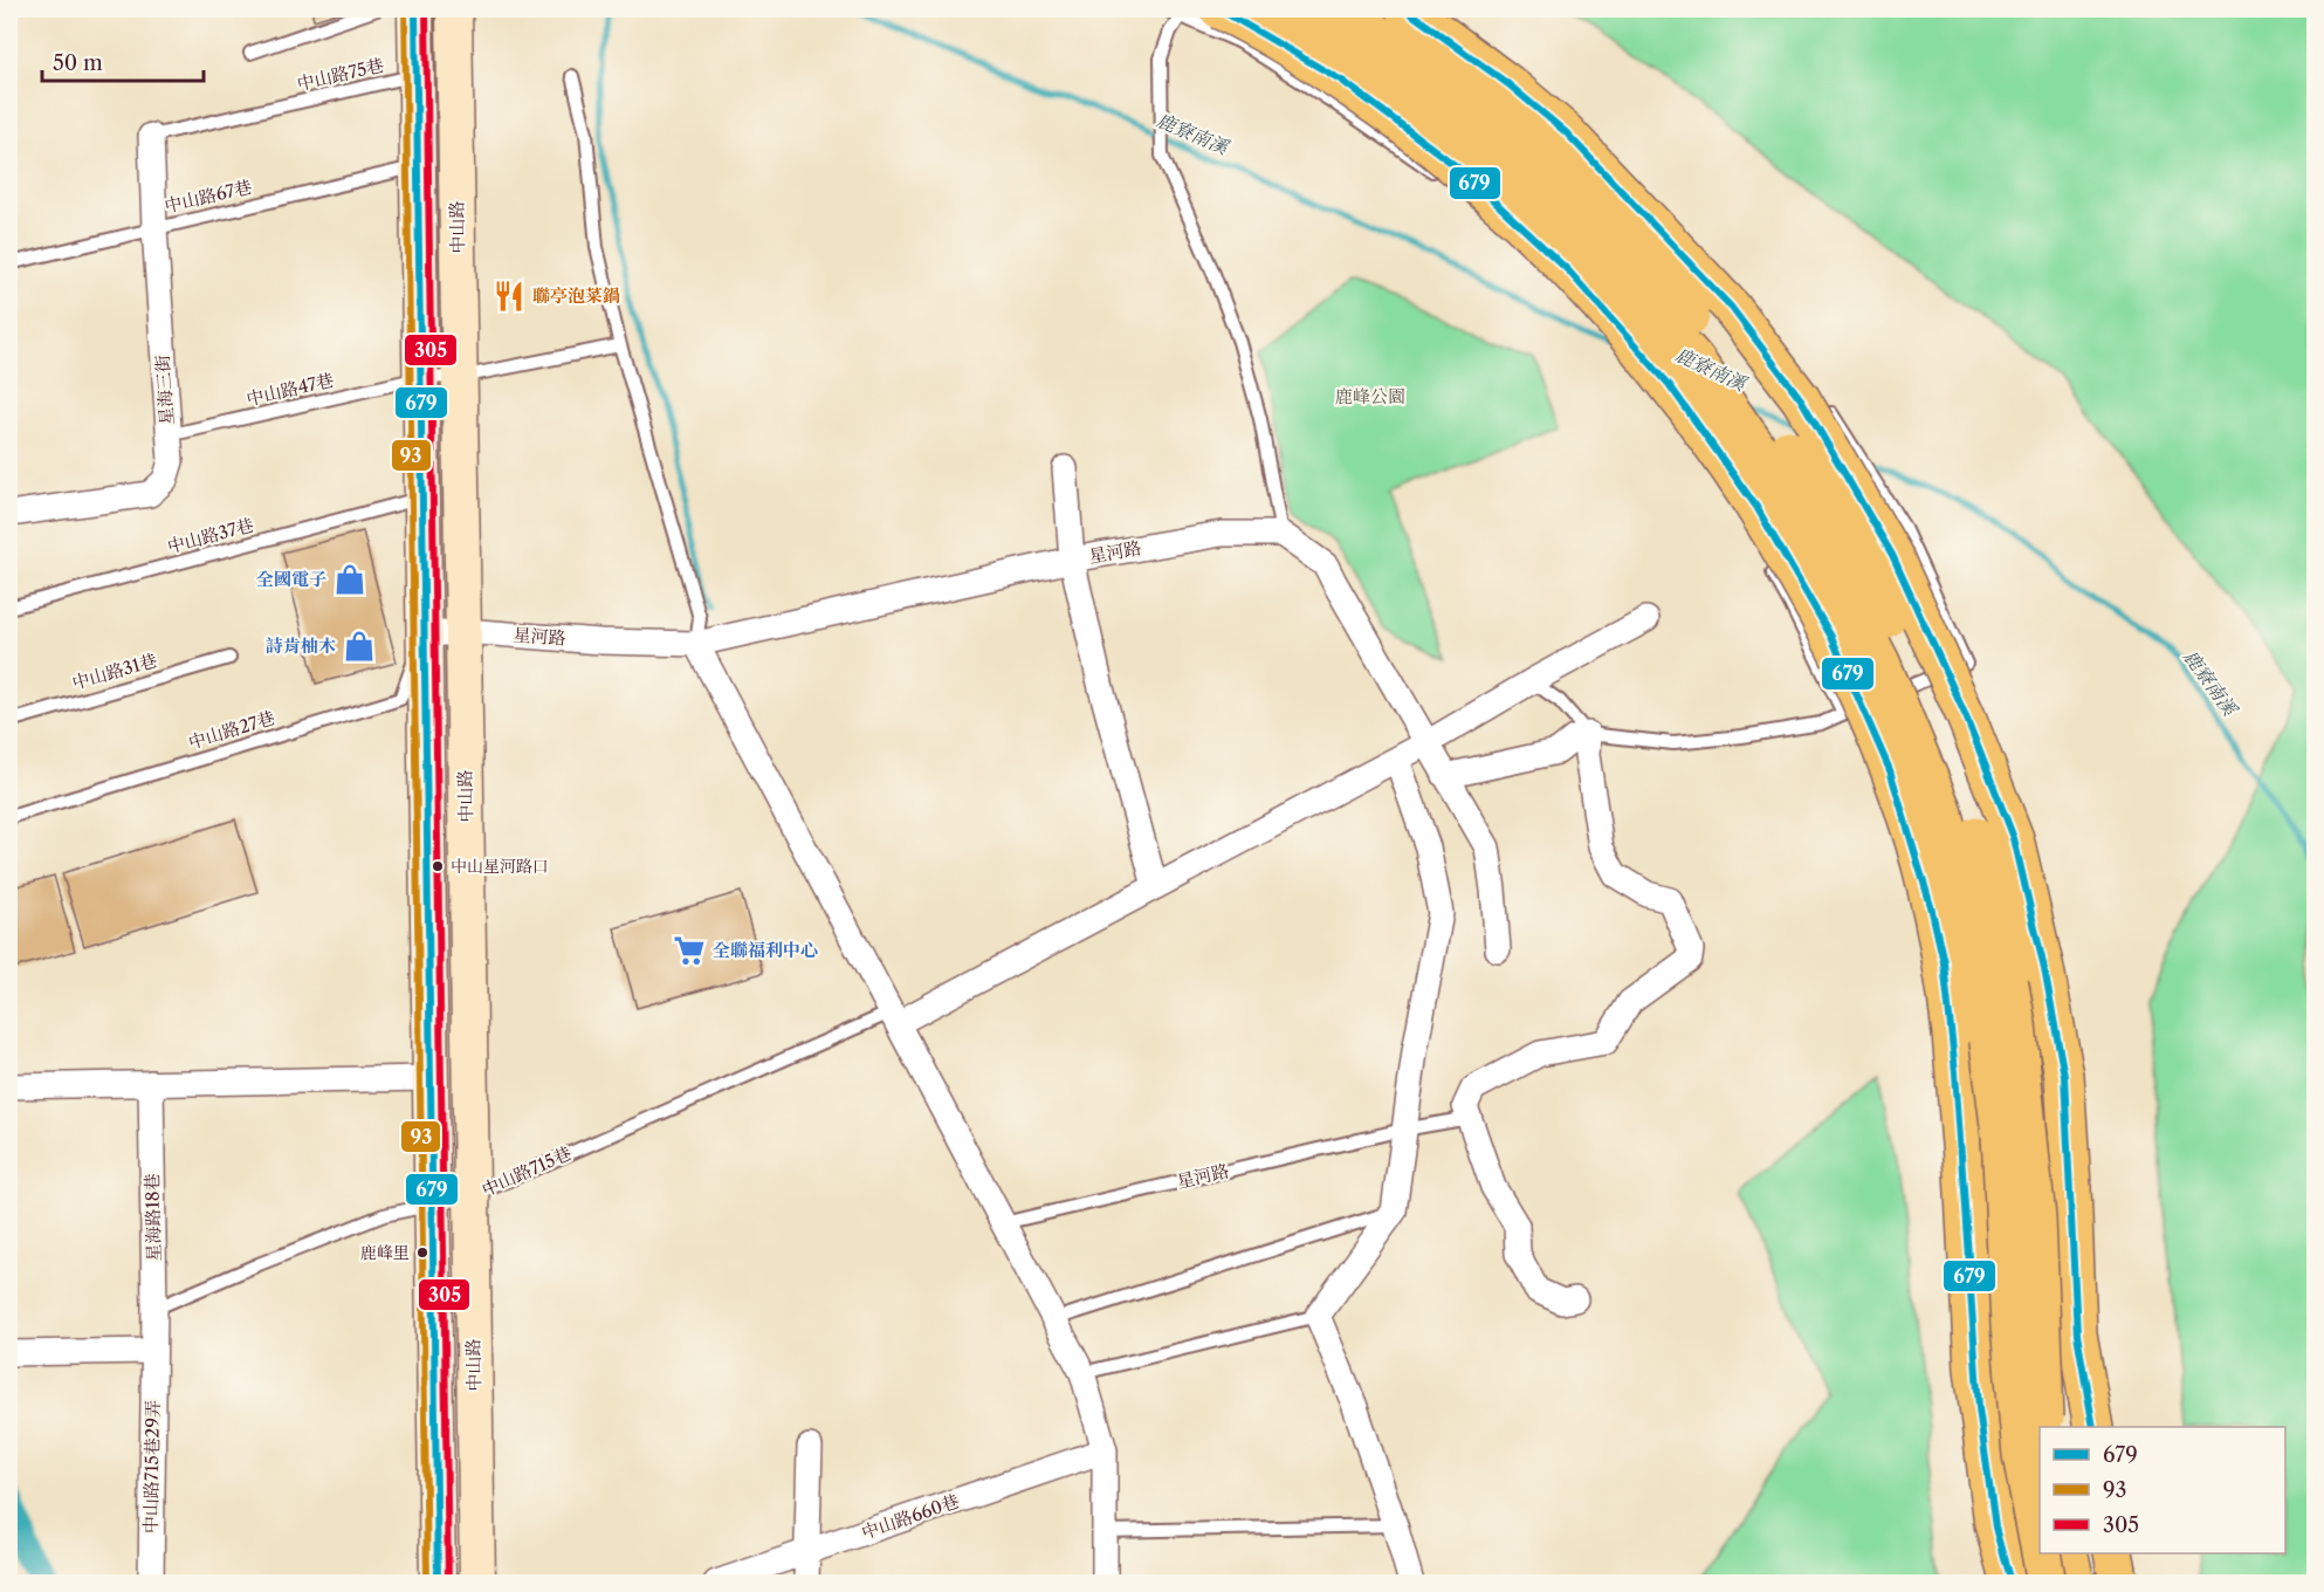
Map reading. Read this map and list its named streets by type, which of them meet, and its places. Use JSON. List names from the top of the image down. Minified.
{"streets":{"street":["中山路","星海三街","星河路","星海路18巷","中山路715巷29弄","中山路660巷"],"lane":["中山路75巷","中山路67巷","中山路47巷","中山路37巷","中山路31巷","中山路27巷","中山路715巷"]},"crossings":[["中山路75巷","星海三街"],["中山路67巷","星海三街"],["中山路","中山路47巷"],["中山路","星河路"],["中山路","中山路715巷"],["星海三街","中山路47巷"],["星河路","中山路27巷"],["中山路715巷","星海路18巷"],["星海路18巷","中山路715巷29弄"]],"water":["鹿寮南溪"],"parks":["鹿峰公園"],"places":{"restaurant":["聯亭泡菜鍋"],"shop":["全國電子","詩肯柚木"],"other":["中山星河路口","鹿峰里"],"supermarket":["全聯福利中心"]},"lines":["transit line 679","transit line 93","transit line 305"],"legend":["679","93","305"],"scale_bar":"50 m"}
